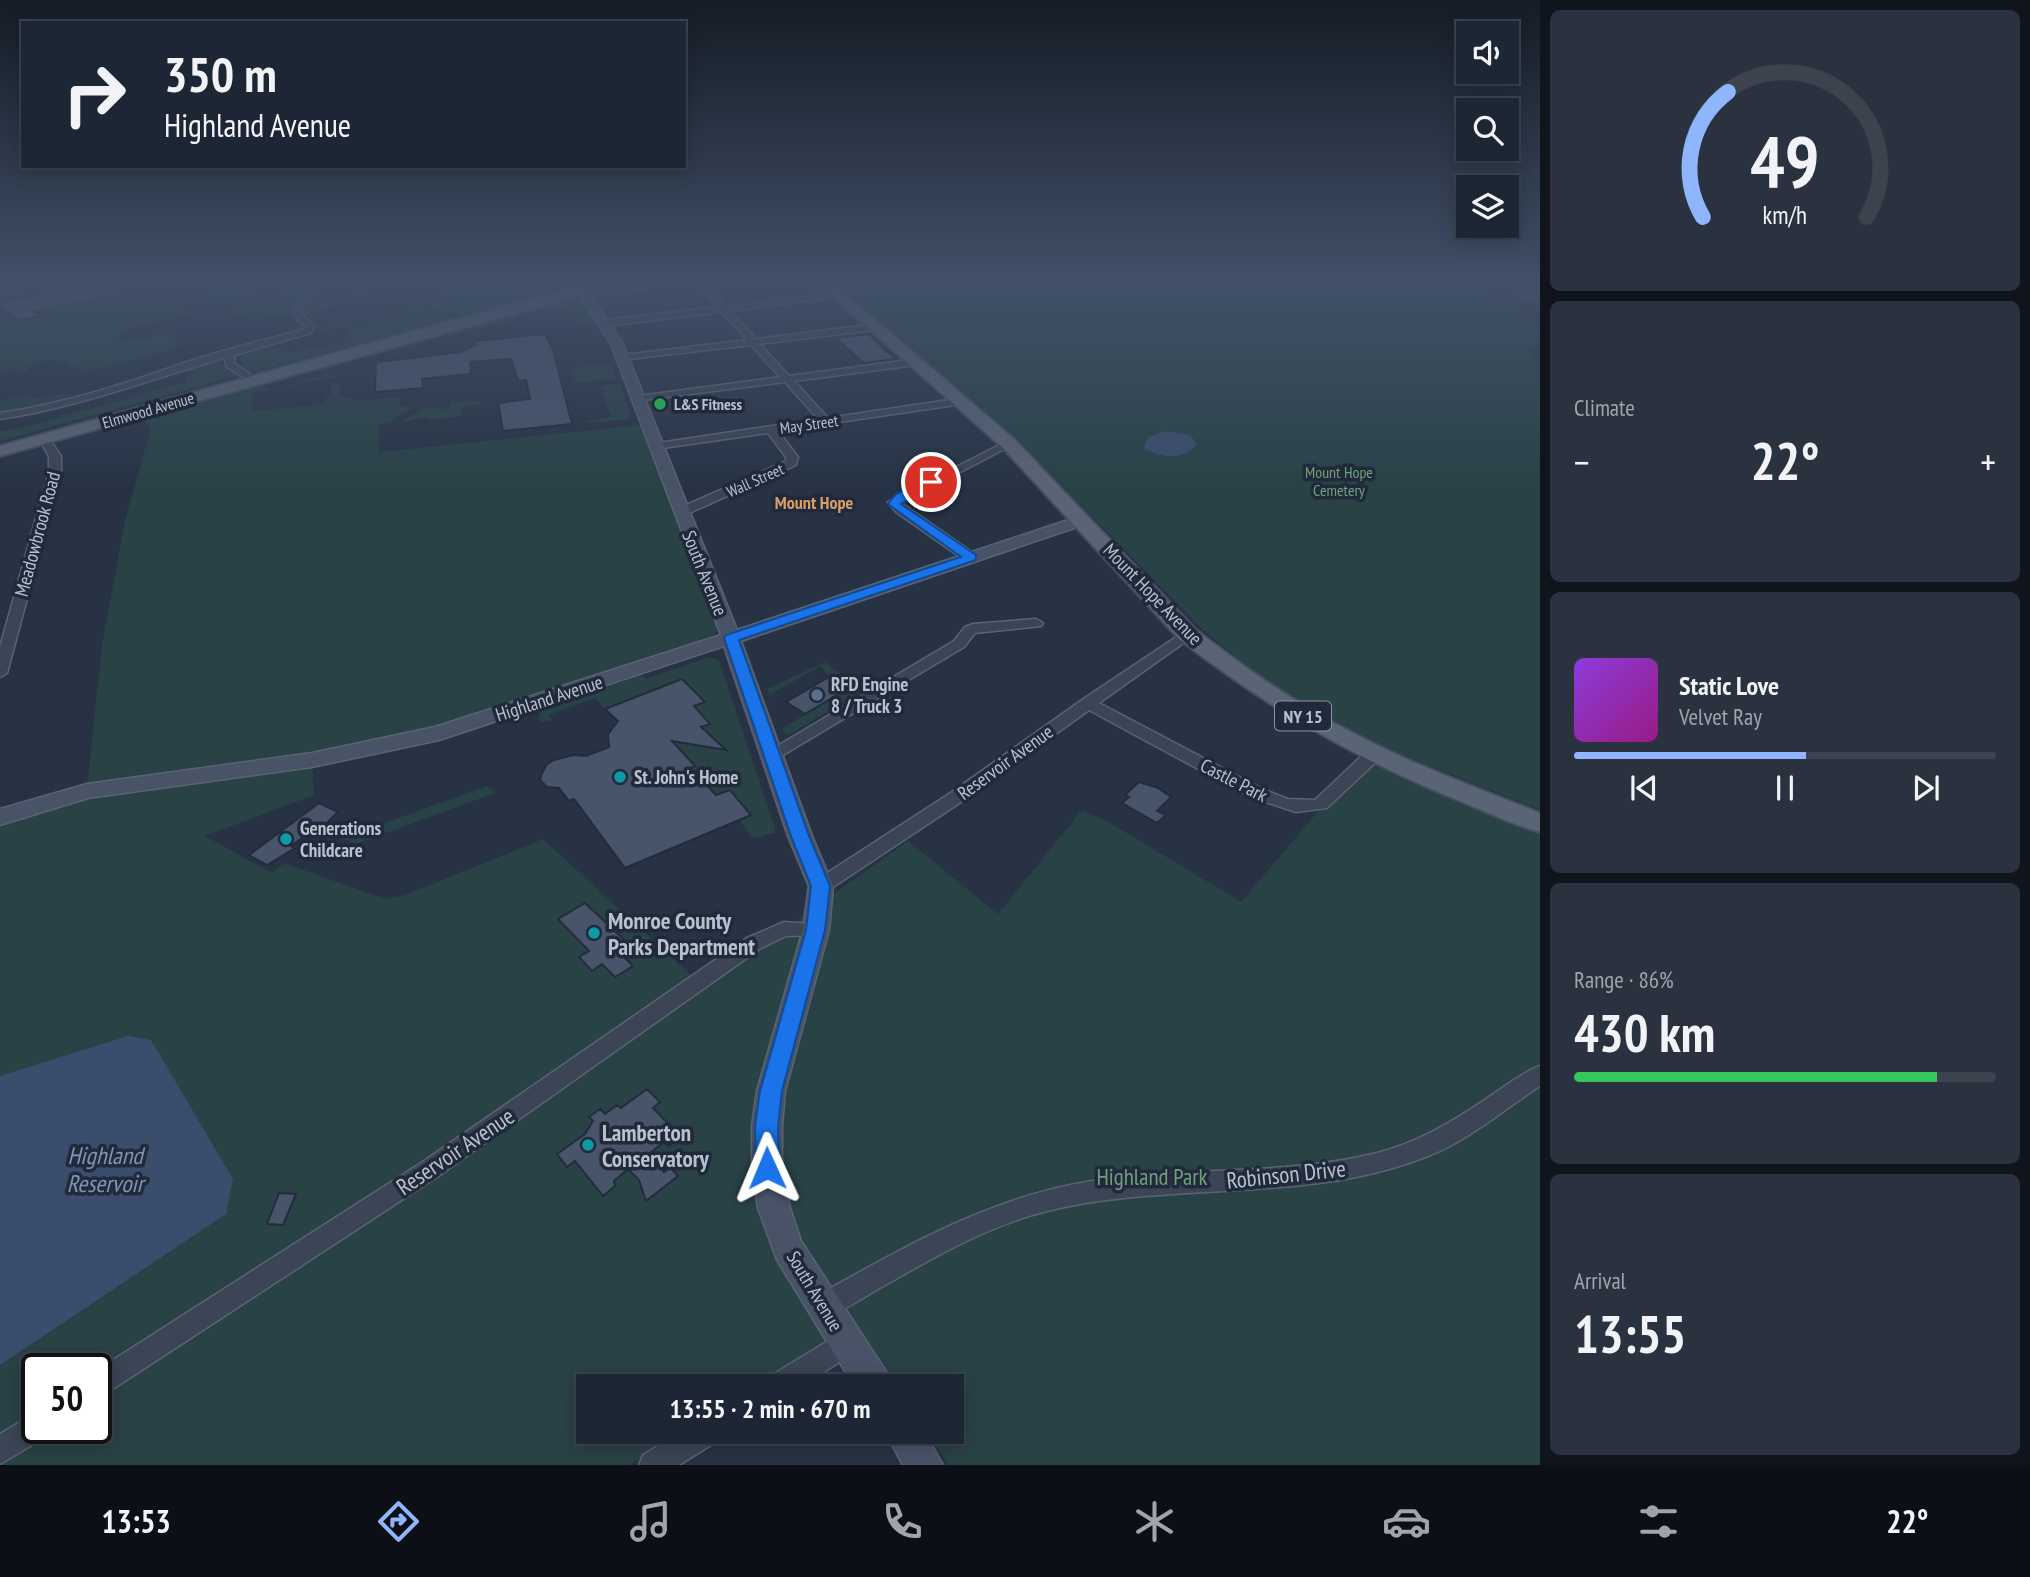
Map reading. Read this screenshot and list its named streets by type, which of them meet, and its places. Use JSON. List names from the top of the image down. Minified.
{"streets":{"main road":["Elmwood Avenue","South Avenue","Mount Hope Avenue","Highland Avenue","NY 15"],"street":["May Street","Wall Street","Meadowbrook Road","Reservoir Avenue","Castle Park","Robinson Drive"]},"crossings":[["Elmwood Avenue","Meadowbrook Road"],["May Street","Wall Street"],["May Street","South Avenue"],["May Street","Mount Hope Avenue"],["Wall Street","South Avenue"],["South Avenue","Highland Avenue"],["South Avenue","Reservoir Avenue"],["South Avenue","Robinson Drive"],["Mount Hope Avenue","Highland Avenue"],["Mount Hope Avenue","Reservoir Avenue"],["Mount Hope Avenue","Castle Park"],["Reservoir Avenue","Castle Park"]],"districts":["Mount Hope"],"water":["Highland Reservoir"],"parks":["Mount Hope Cemetery","Highland Park"],"places":["L&S Fitness","RFD Engine 8 / Truck 3","St. John's Home","Generations Childcare","Monroe County Parks Department","Lamberton Conservatory"],"page":{"turn":["350 m","Highland Avenue"],"tile":["Climate",["Range · 86%","430 km"],["Arrival","13:55"]],"heat":["−","22°","+"],"song":["Static Love","Velvet Ray"],"limit":"50","trip":"13:55 · 2 min · 670 m","tabs":["13:53","22°"],"gauge":["49","km/h"]}}
